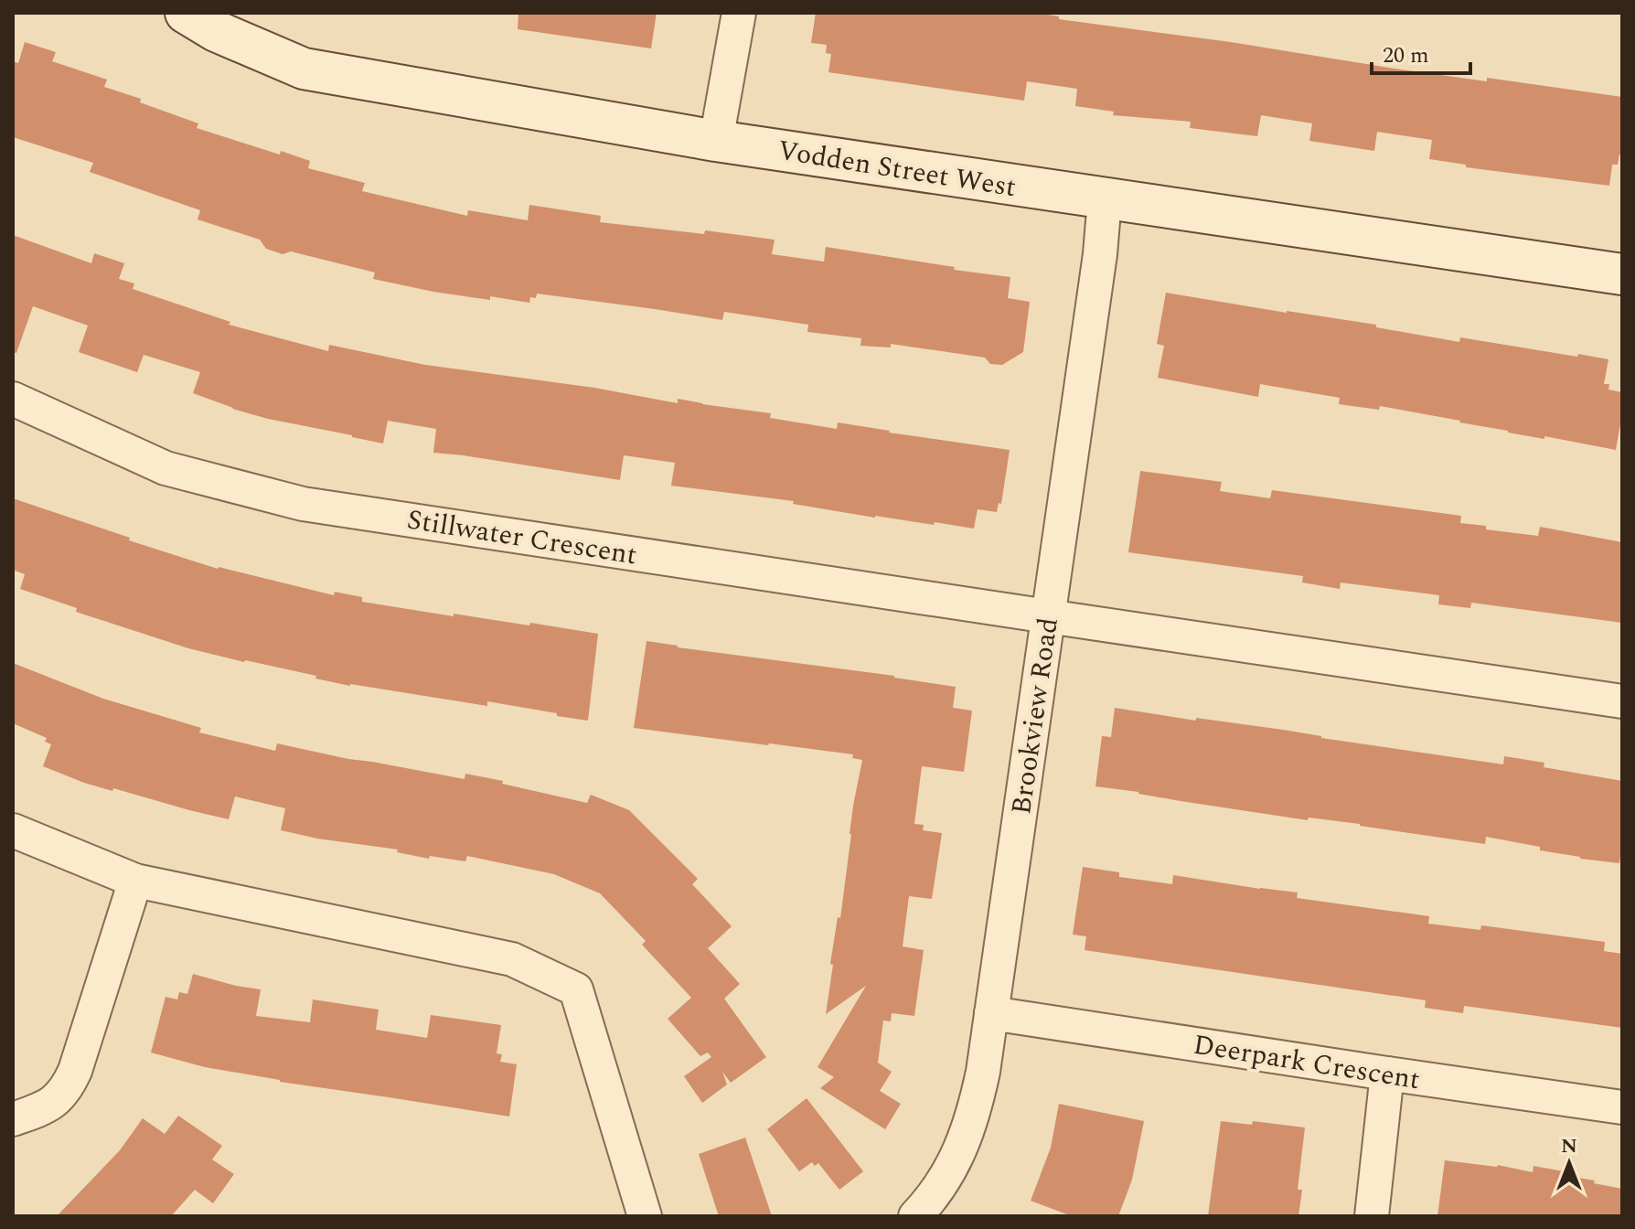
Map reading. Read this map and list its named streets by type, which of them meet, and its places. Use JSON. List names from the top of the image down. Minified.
{"streets":{"street":["Vodden Street West","Stillwater Crescent","Brookview Road","Deerpark Crescent"]},"crossings":[["Vodden Street West","Brookview Road"],["Stillwater Crescent","Brookview Road"],["Brookview Road","Deerpark Crescent"]],"scale_bar":"20 m","north":"top"}
